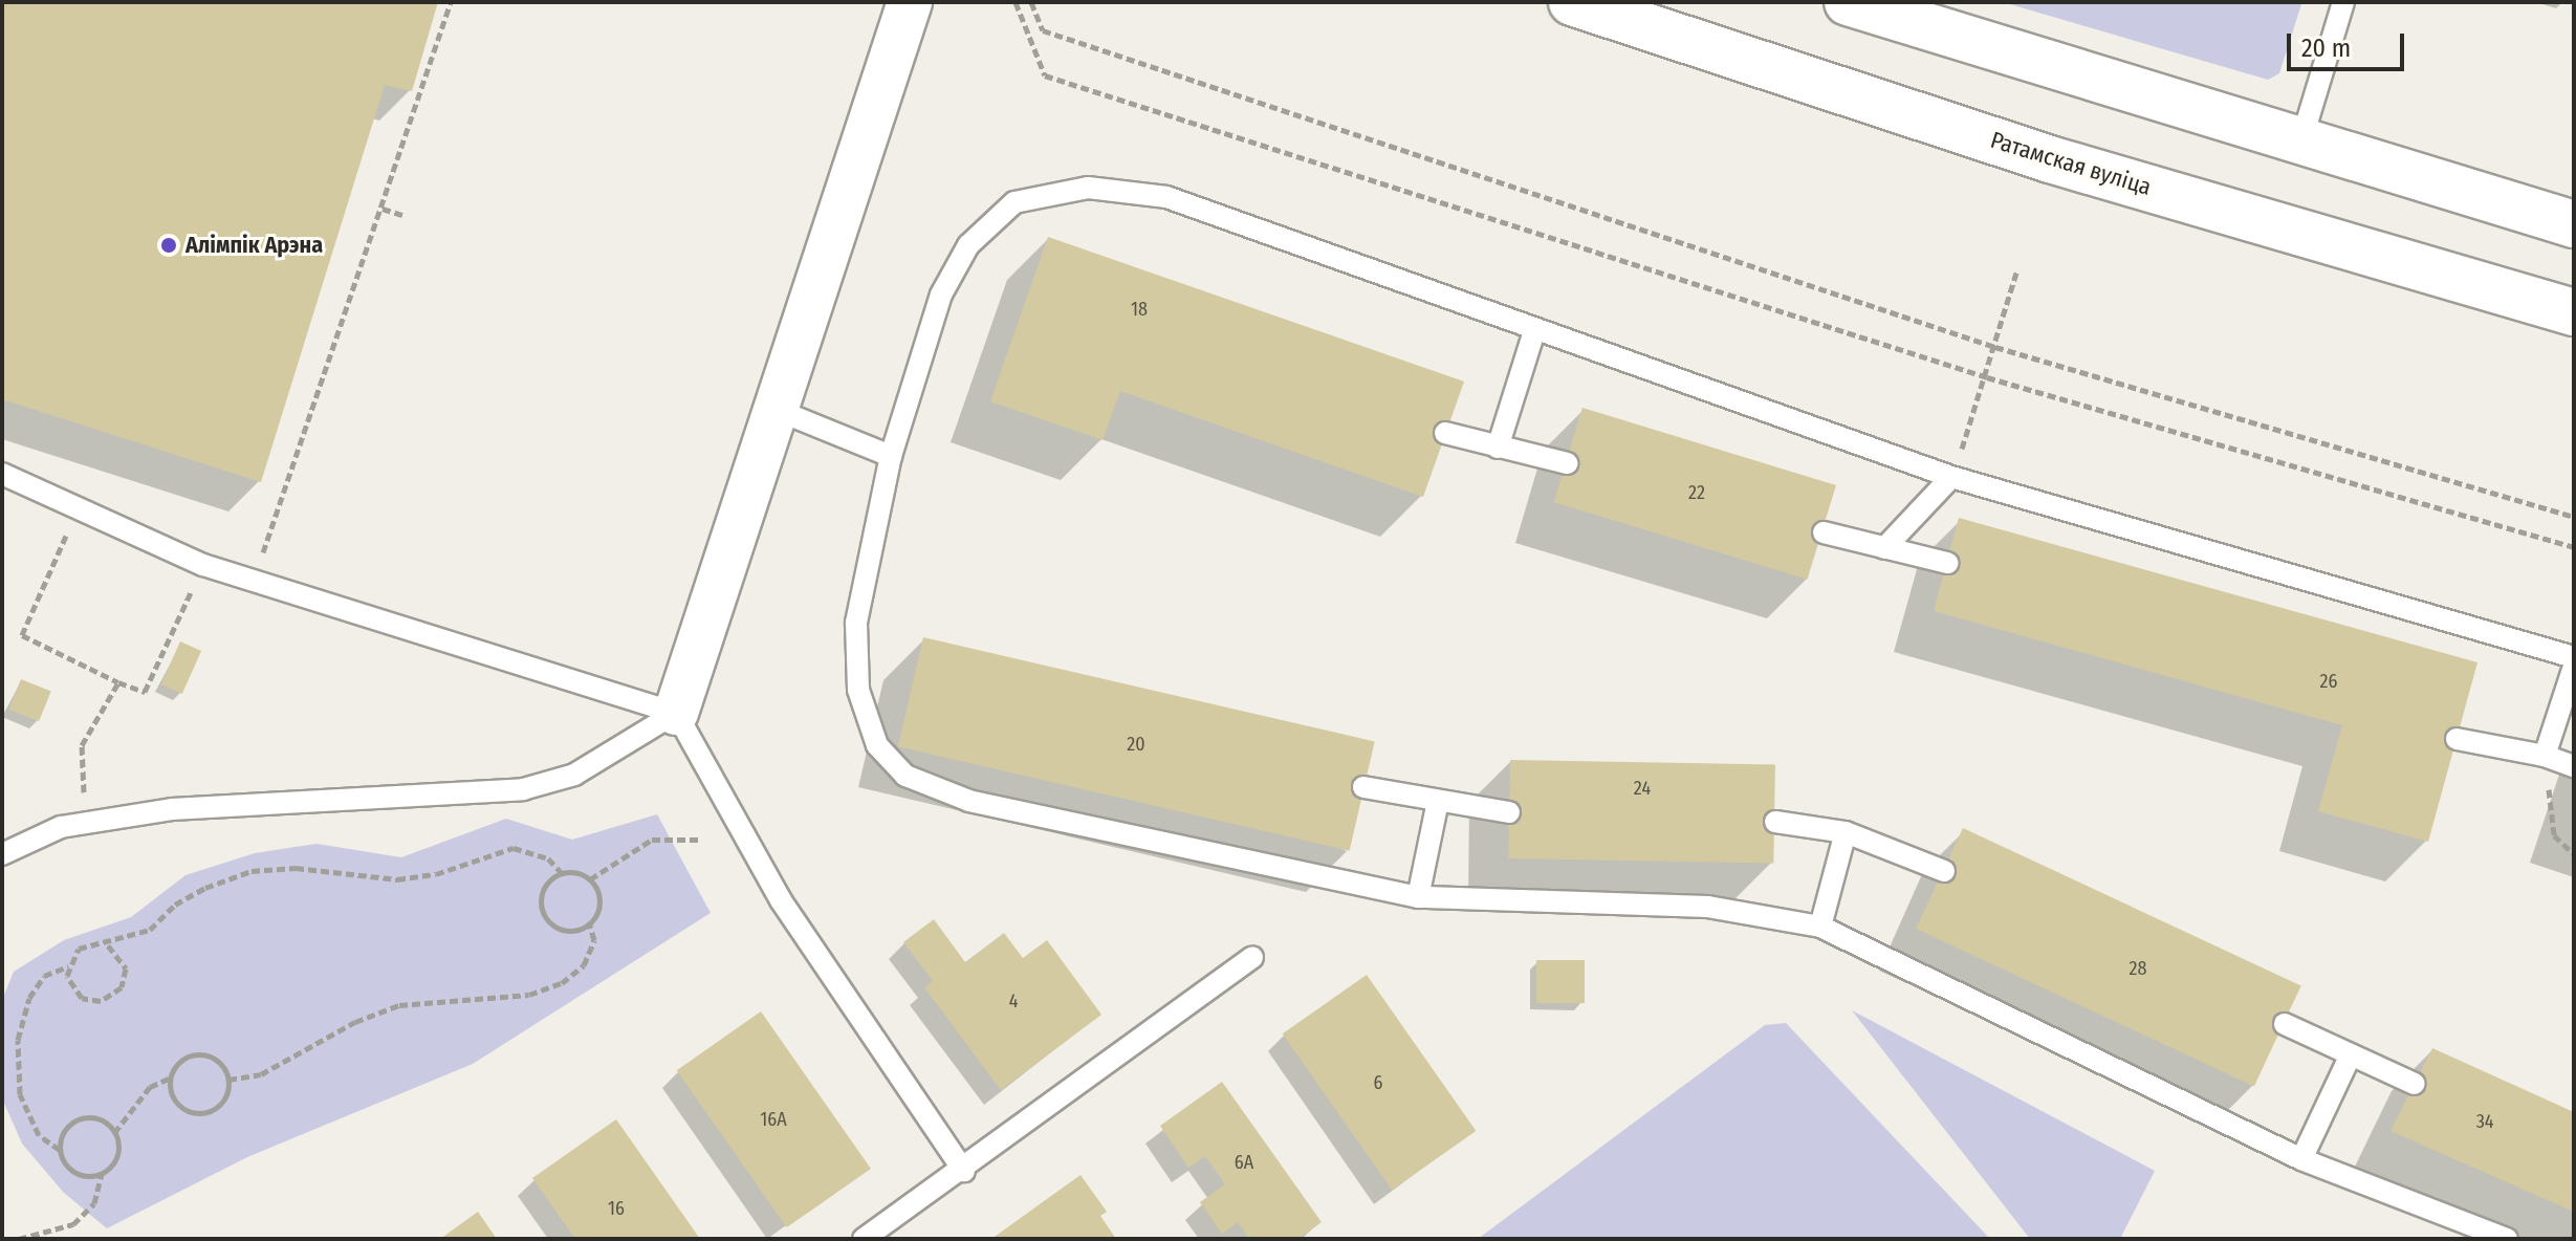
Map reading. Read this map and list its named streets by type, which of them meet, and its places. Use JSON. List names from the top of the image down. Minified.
{"streets":{"main road":["Ратамская вуліца"]},"places":["Алімпік Арэна"],"house_numbers":["18","22","26","20","24","28","4","6","16А","34","6А","16"],"scale_bar":"20 m"}
